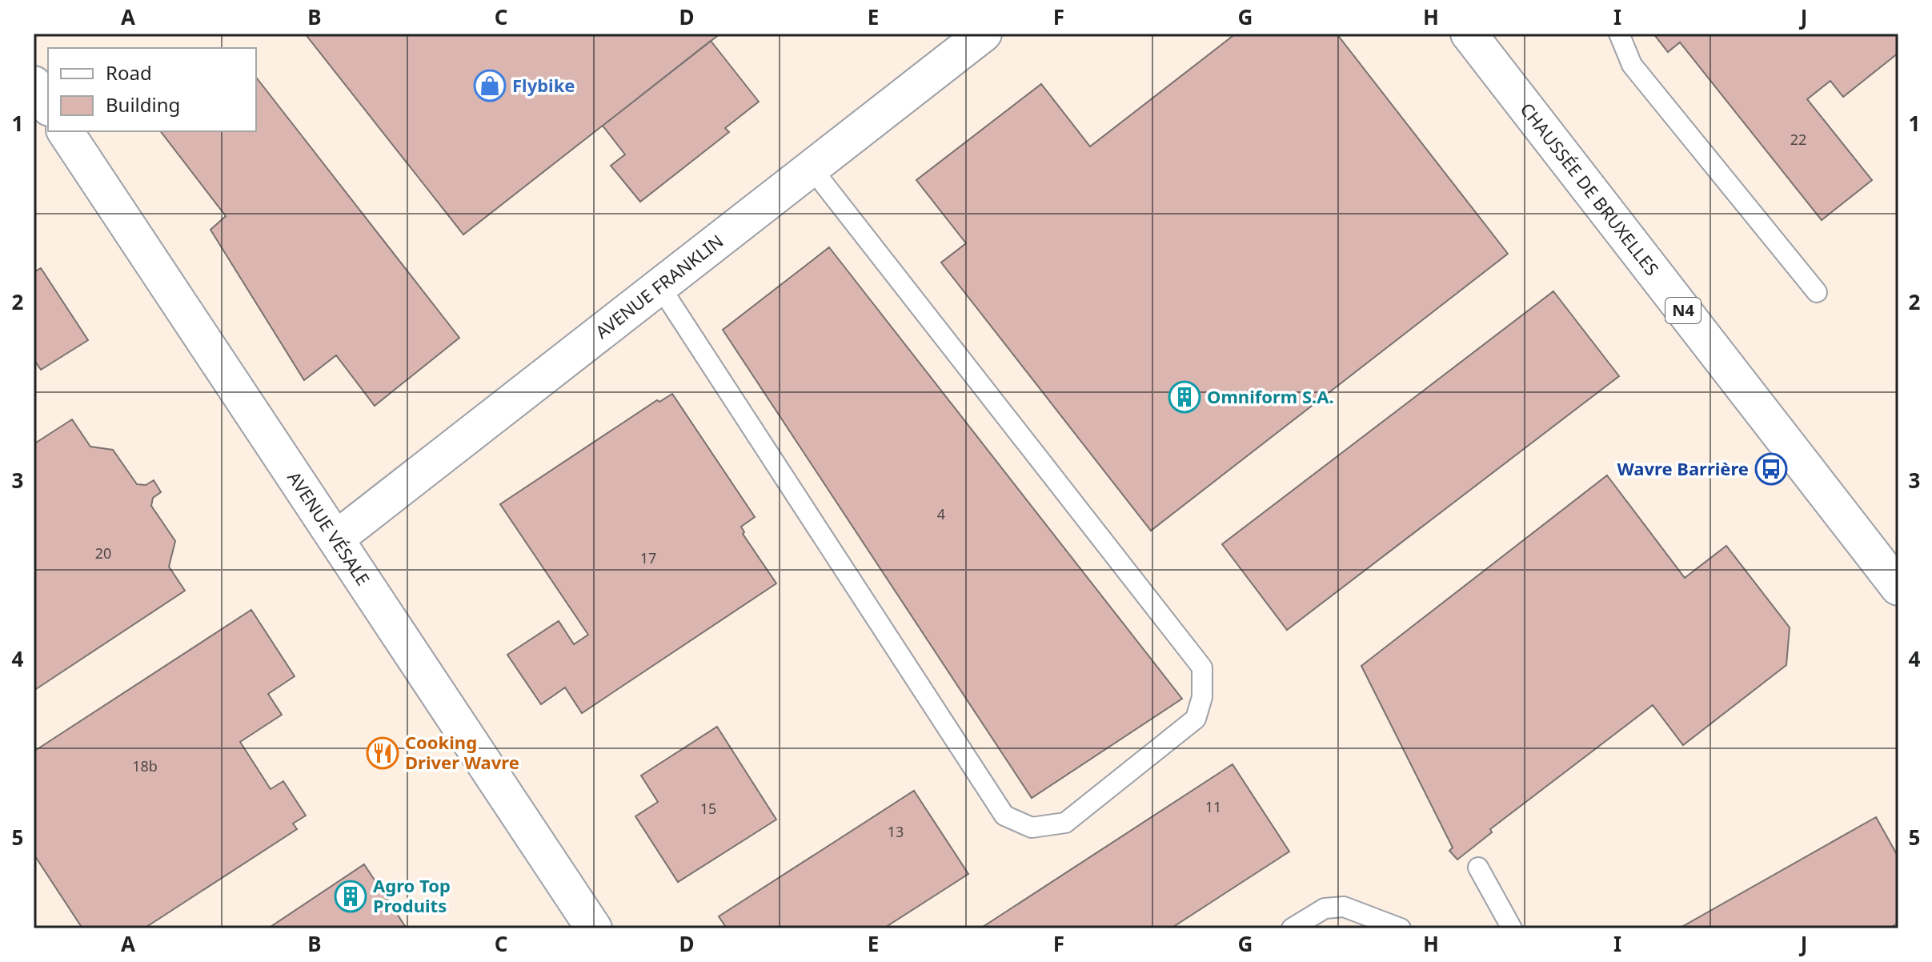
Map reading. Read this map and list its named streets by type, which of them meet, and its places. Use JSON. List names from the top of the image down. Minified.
{"streets":{"street":["CHAUSSÉE DE BRUXELLES","AVENUE FRANKLIN","N4","AVENUE VÉSALE"]},"crossings":[["AVENUE FRANKLIN","AVENUE VÉSALE"]],"places":{"shop":["Flybike"],"building":["Omniform S.A.","Agro Top Produits"],"bus stop":["Wavre Barrière"],"restaurant":["Cooking Driver Wavre"]},"house_numbers":["22","4","20","17","18b","11","15","13"],"legend":["Road","Building"],"grid":{"columns":["A","B","C","D","E","F","G","H","I","J"],"rows":["1","2","3","4","5"]}}
